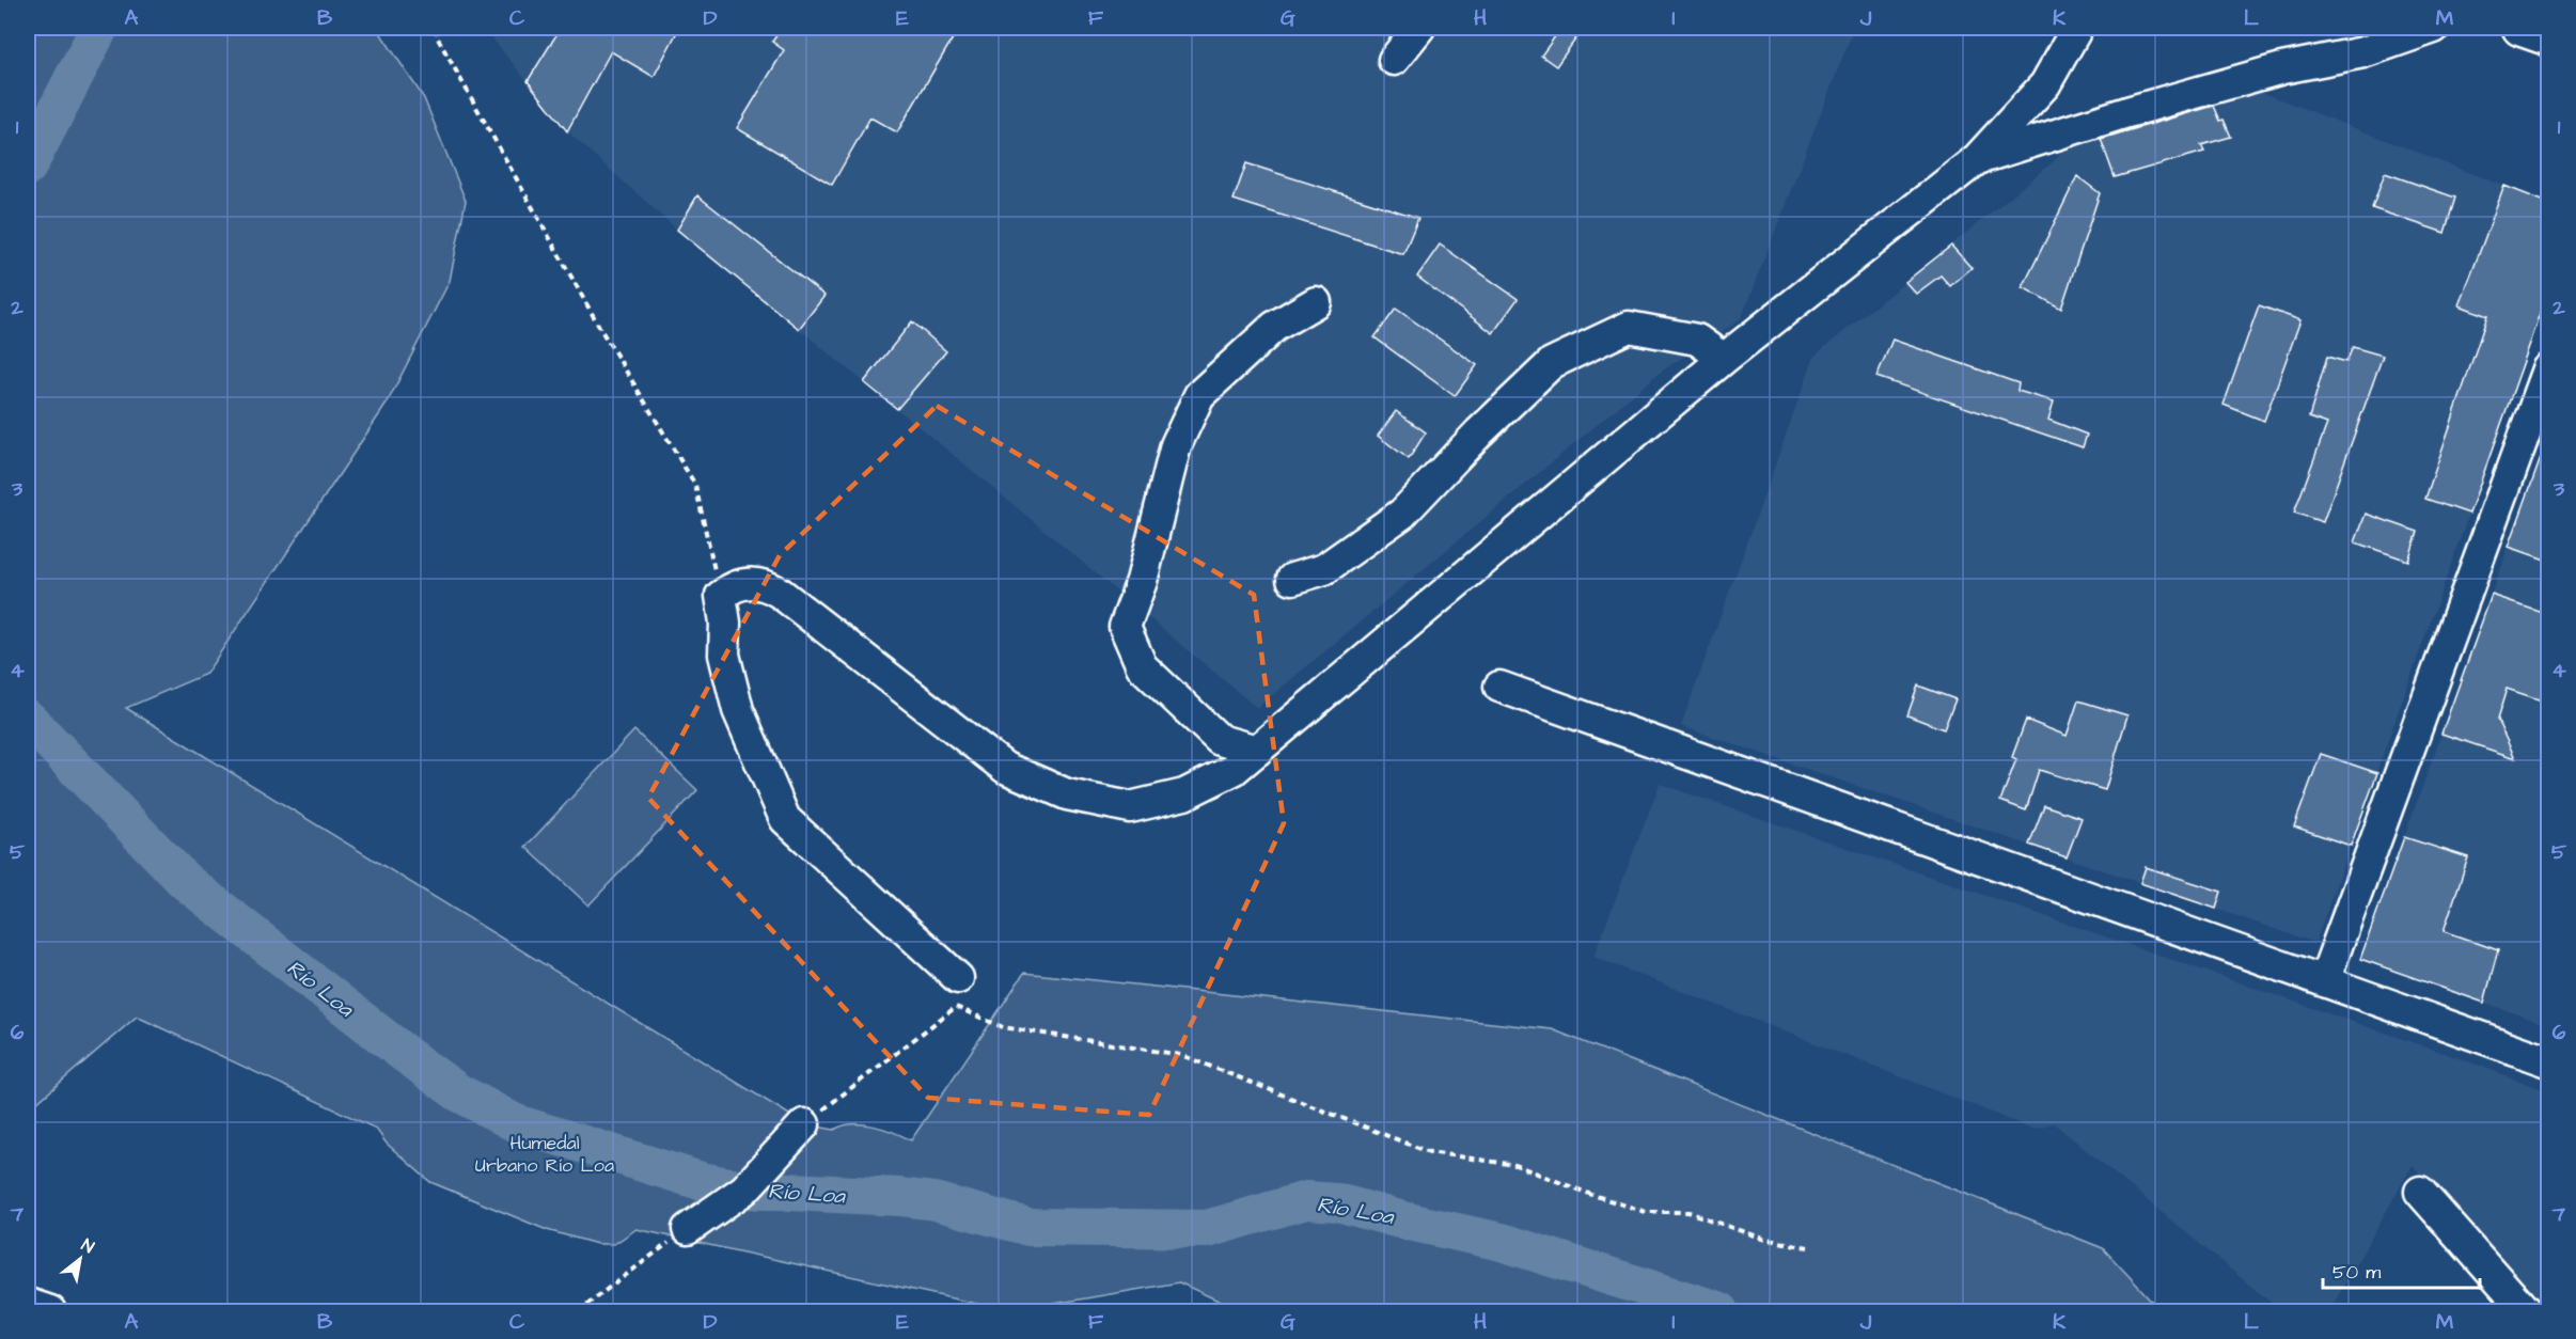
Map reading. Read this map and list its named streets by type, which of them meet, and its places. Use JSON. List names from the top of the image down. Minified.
{"water":["Río Loa"],"parks":["Humedal Urbano Río Loa"],"scale_bar":"50 m","north":"top right","grid":{"columns":["A","B","C","D","E","F","G","H","I","J","K","L","M"],"rows":["1","2","3","4","5","6","7"]}}
